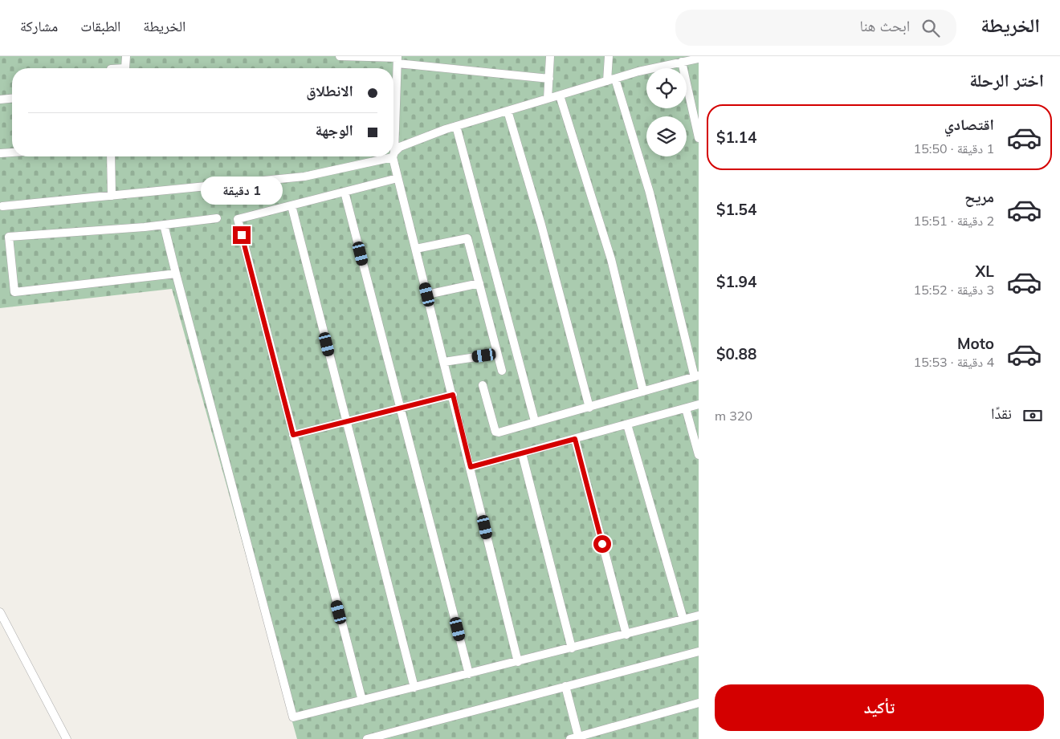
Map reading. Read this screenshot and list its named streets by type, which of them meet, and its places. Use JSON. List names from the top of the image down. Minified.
{"page":{"header":"الخريطة","search":"ابحث هنا","nav":["الخريطة","الطبقات","مشاركة"],"heading":"اختر الرحلة","banner":["الانطلاق","الوجهة"],"list":[{"name":"اقتصادي","note":"1 دقيقة · 15:50","value":"$1.14"},{"name":"مريح","note":"2 دقيقة · 15:51","value":"$1.54"},{"name":"XL","note":"3 دقيقة · 15:52","value":"$1.94"},{"name":"Moto","note":"4 دقيقة · 15:53","value":"$0.88"}],"bubble":"1 دقيقة","pay":["نقدًا","320 m"],"buttons":"تأكيد"}}
